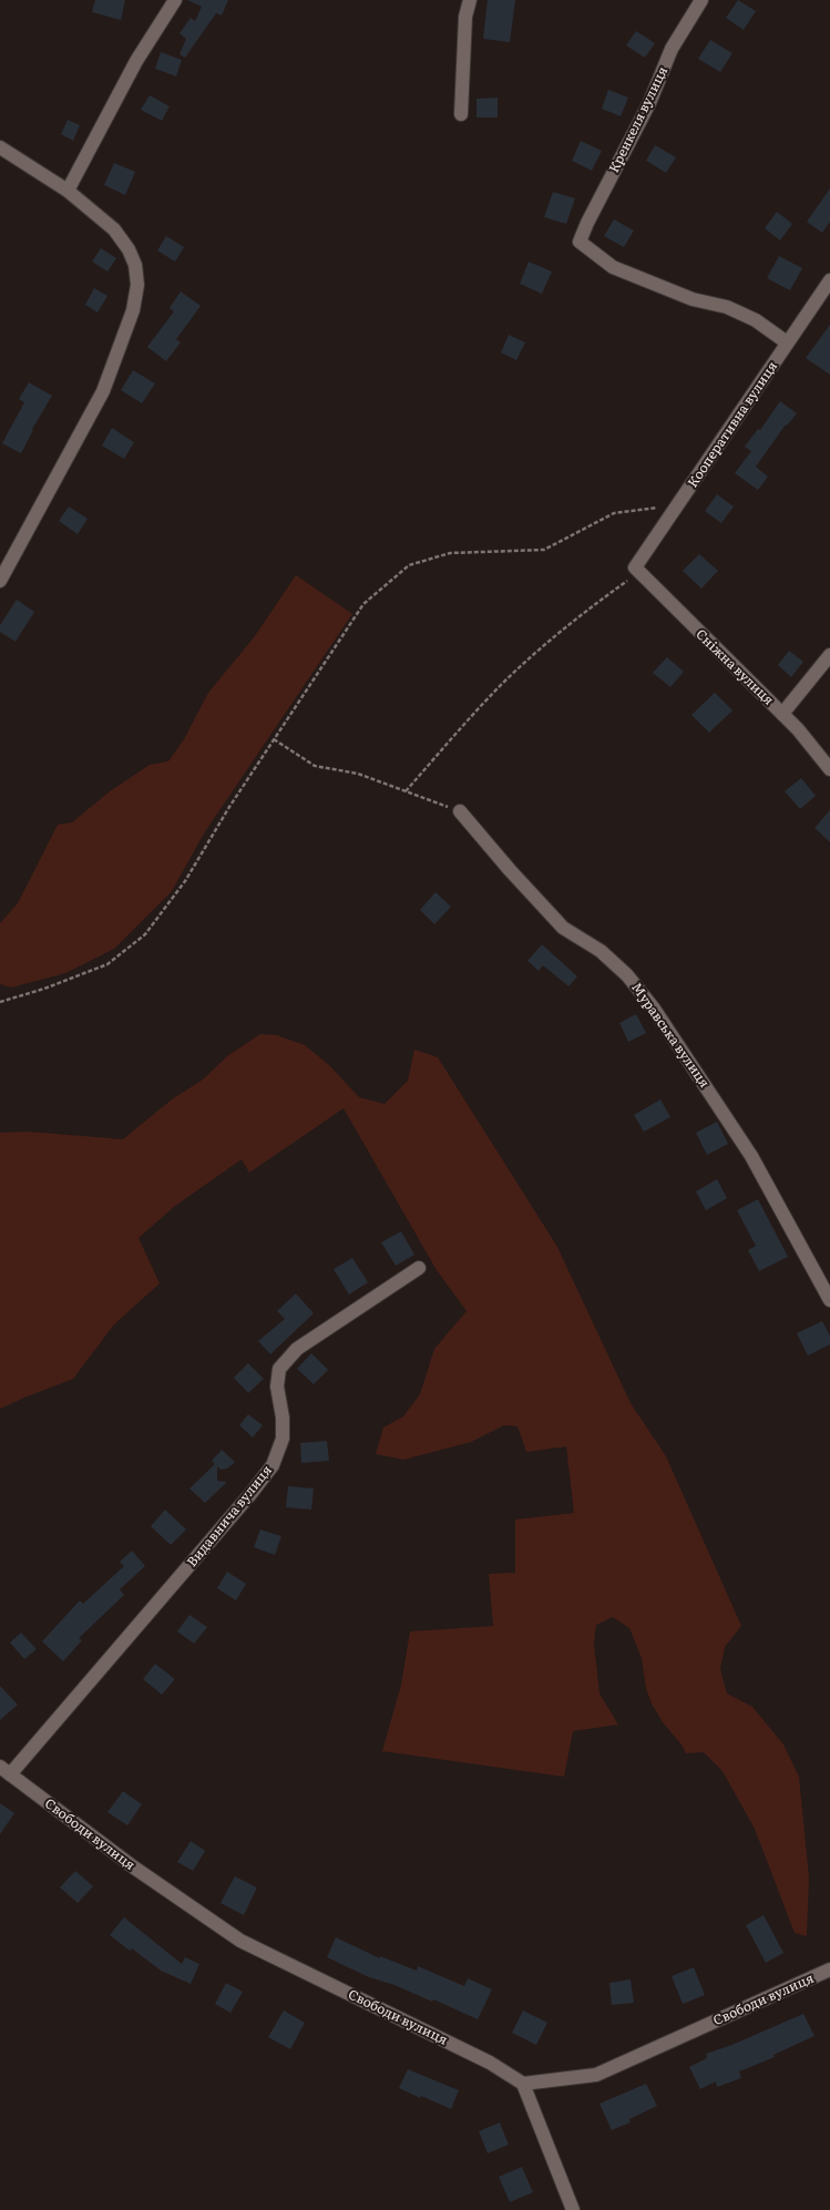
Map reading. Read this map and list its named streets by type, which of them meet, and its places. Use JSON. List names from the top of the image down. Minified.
{"streets":{"street":["Кренкеля вулиця","Кооперативна вулиця","Сніжна вулиця","Муравська вулиця","Видавнича вулиця","Свободи вулиця"]},"crossings":[["Кренкеля вулиця","Кооперативна вулиця"],["Кооперативна вулиця","Сніжна вулиця"],["Видавнича вулиця","Свободи вулиця"]]}
